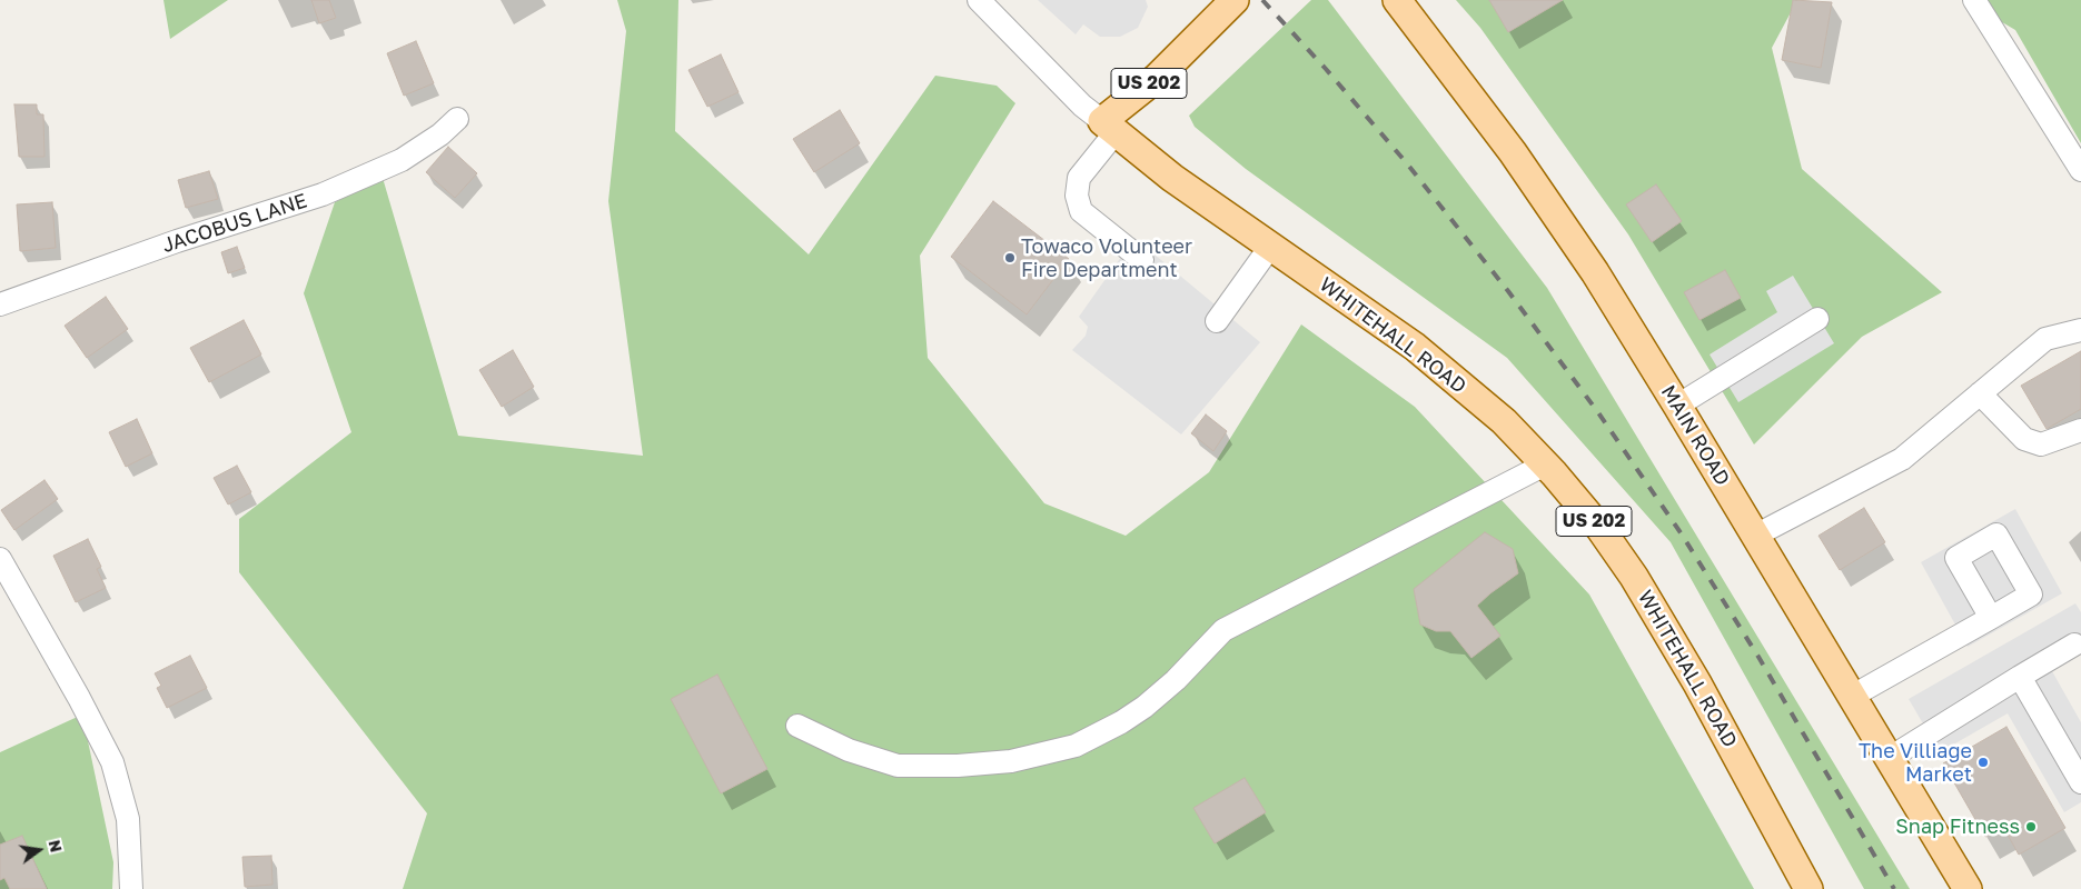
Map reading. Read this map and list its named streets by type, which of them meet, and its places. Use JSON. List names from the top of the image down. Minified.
{"streets":{"main road":["US 202","WHITEHALL ROAD","MAIN ROAD"],"street":["JACOBUS LANE"]},"crossings":[["US 202","WHITEHALL ROAD"]],"places":["Towaco Volunteer Fire Department","The Villiage Market","Snap Fitness"],"north":"right"}
